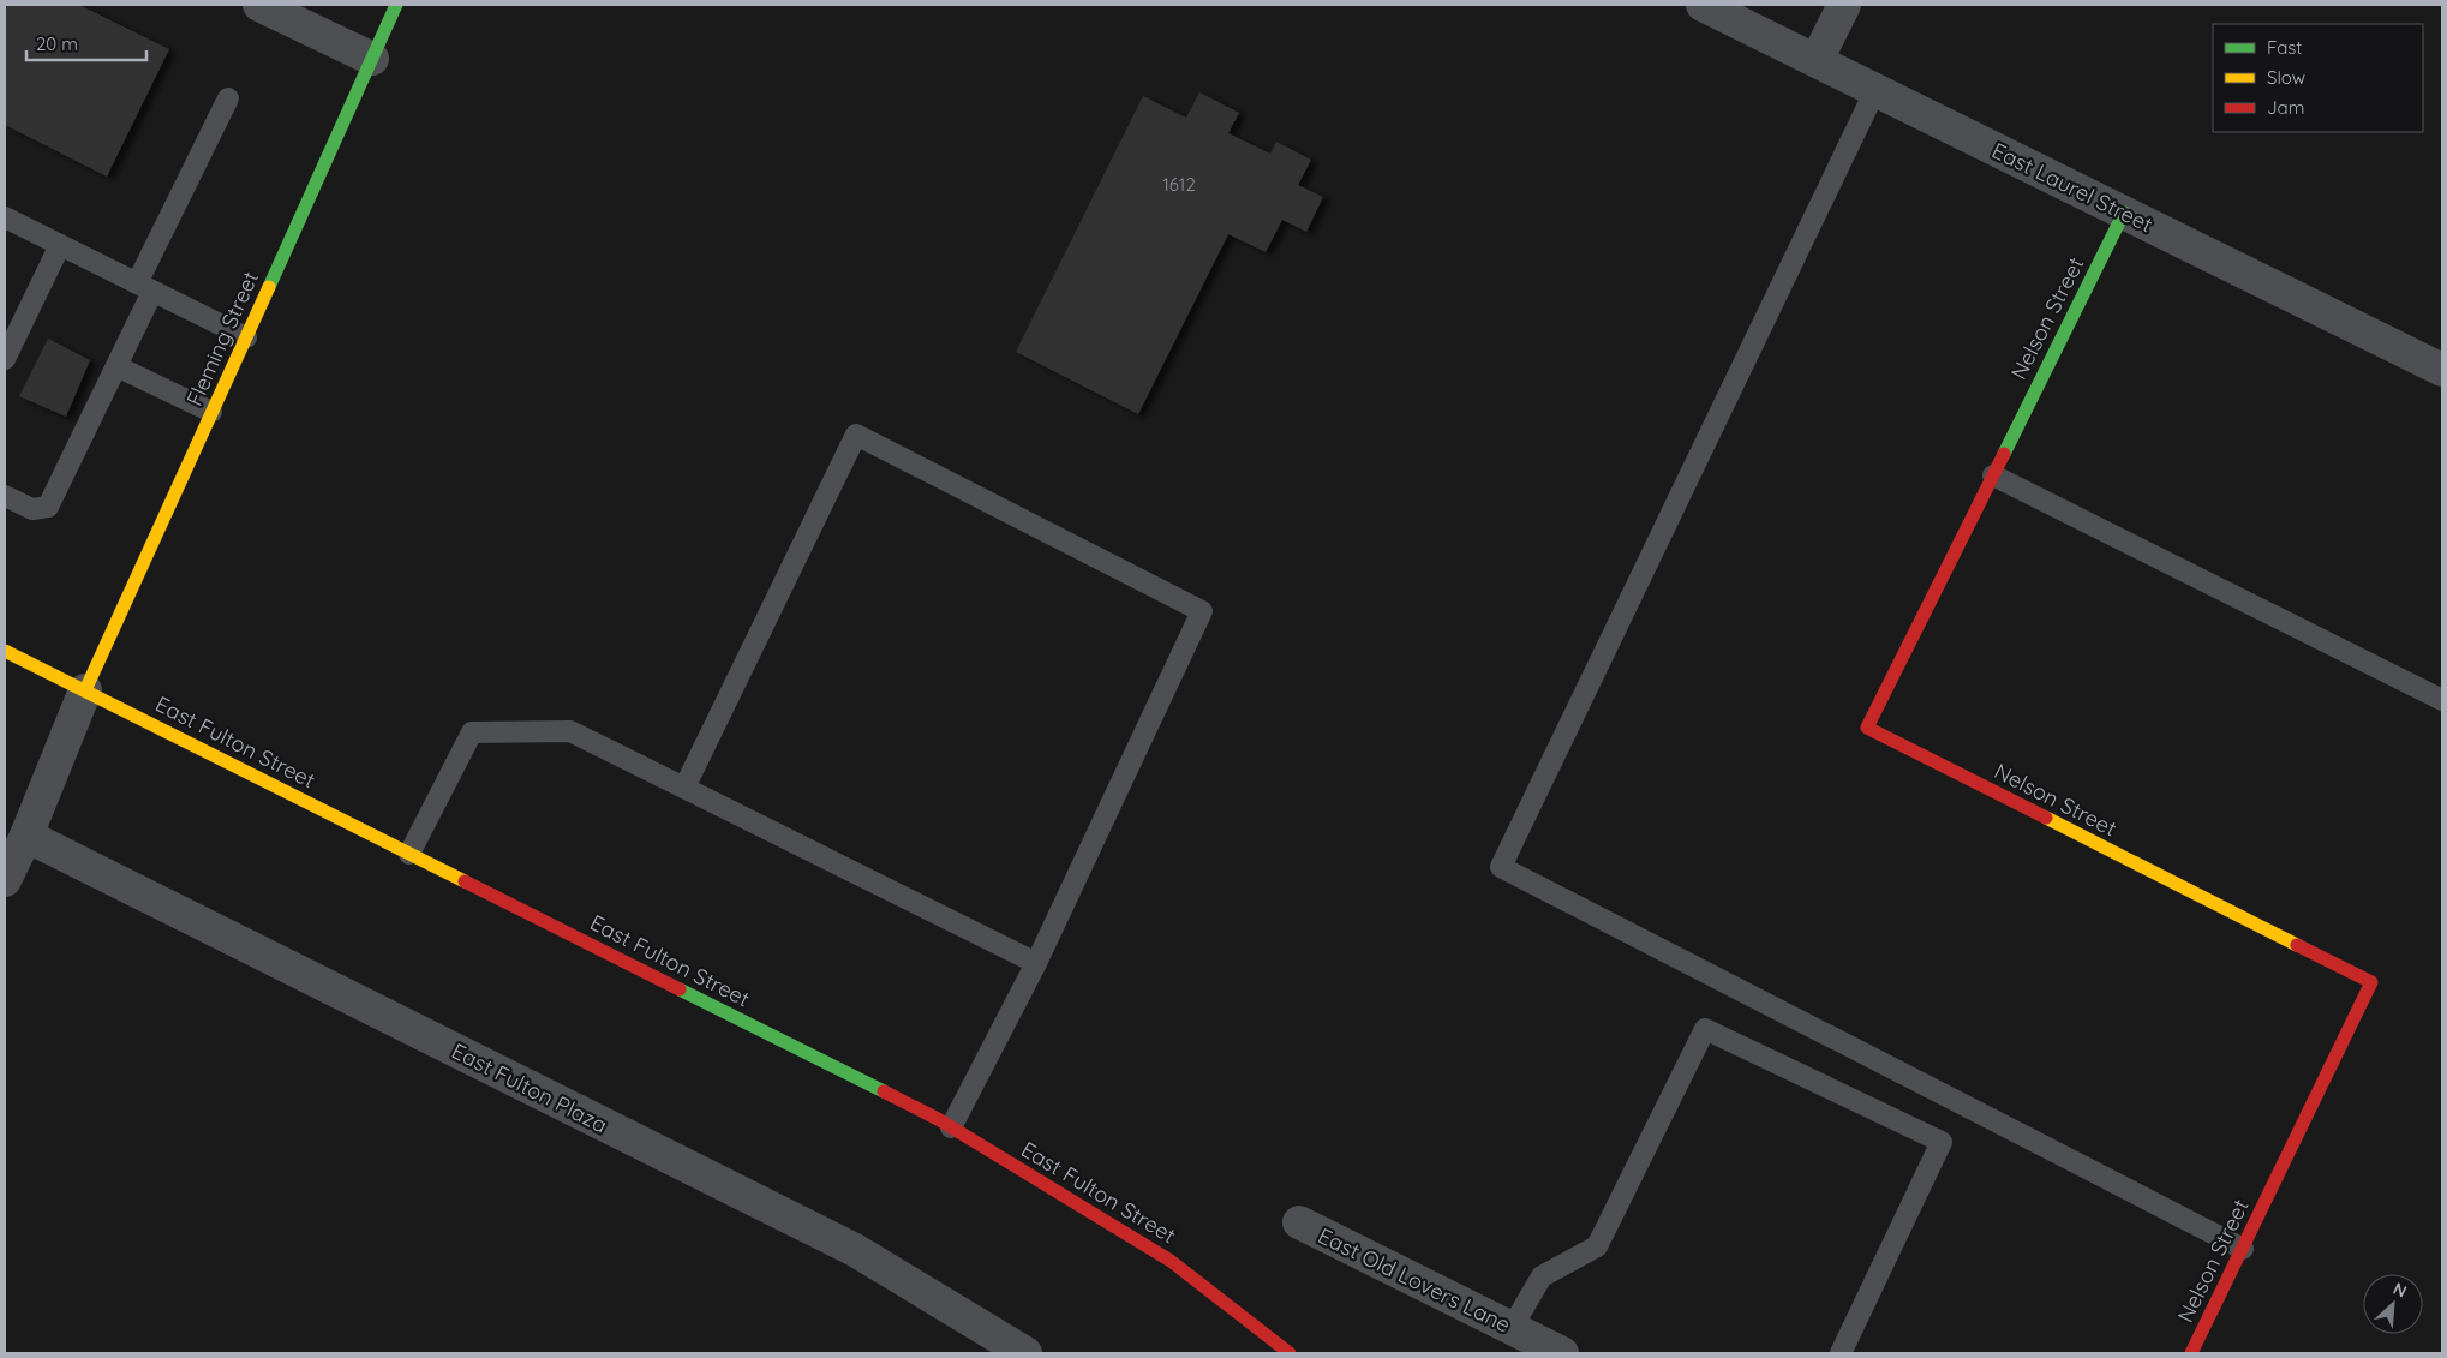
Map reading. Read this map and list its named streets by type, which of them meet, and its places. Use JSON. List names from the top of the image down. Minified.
{"streets":{"street":["East Laurel Street","Nelson Street","Fleming Street","East Fulton Street","East Fulton Plaza","East Old Lovers Lane"]},"crossings":[["East Laurel Street","Nelson Street"],["Fleming Street","East Fulton Street"]],"house_numbers":["1612"],"legend":["Fast","Slow","Jam"],"scale_bar":"20 m","north":"top right"}
